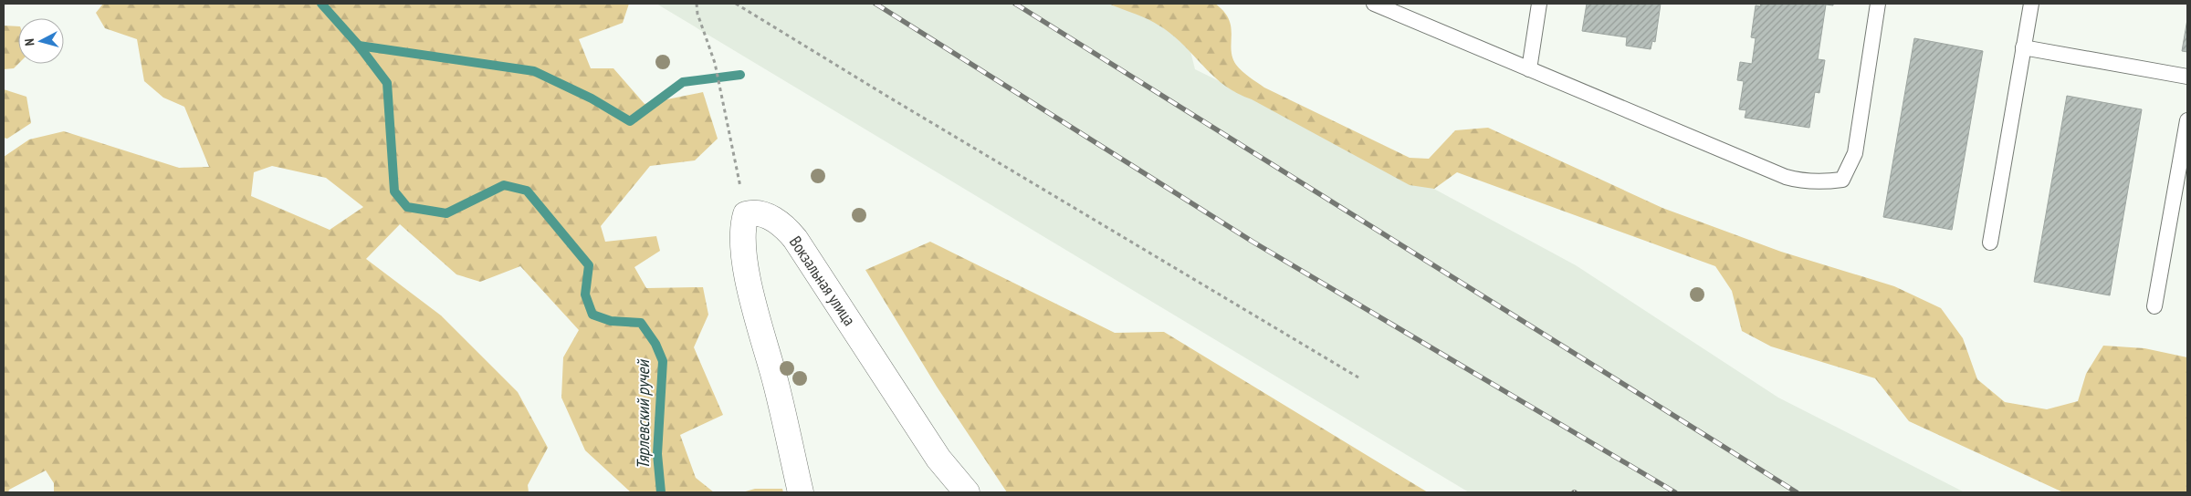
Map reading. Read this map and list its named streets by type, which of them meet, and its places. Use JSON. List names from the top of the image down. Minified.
{"streets":{"street":["Вокзальная улица"]},"water":["Тярлевский ручей"],"north":"left"}
